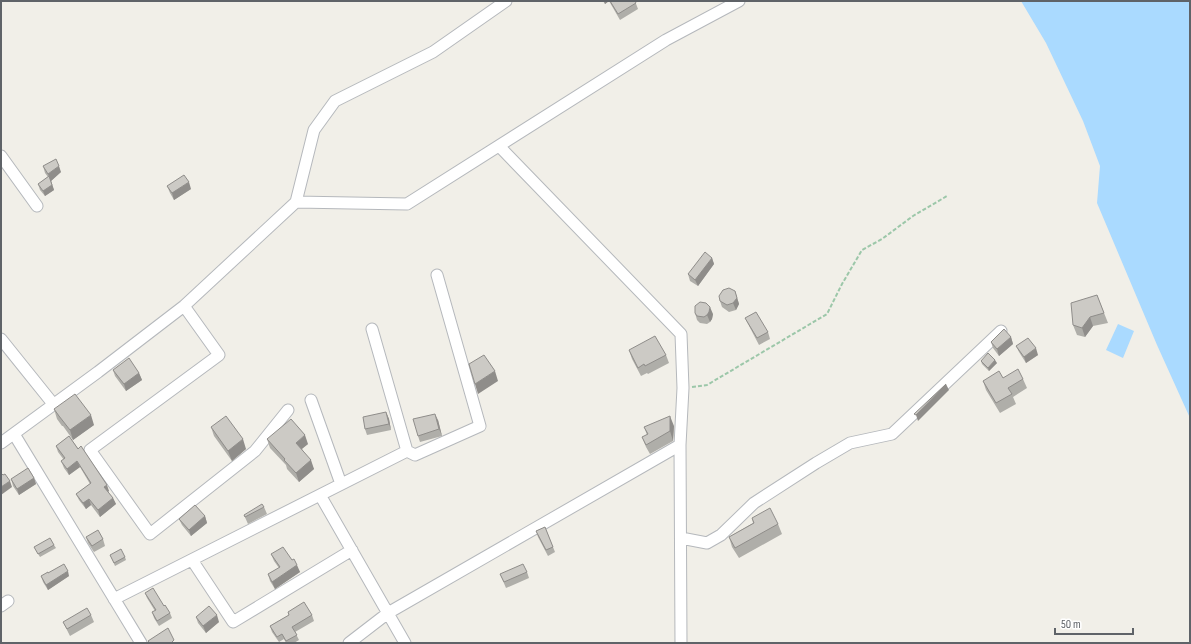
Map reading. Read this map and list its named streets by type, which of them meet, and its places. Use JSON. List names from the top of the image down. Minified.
{"scale_bar":"50 m"}
